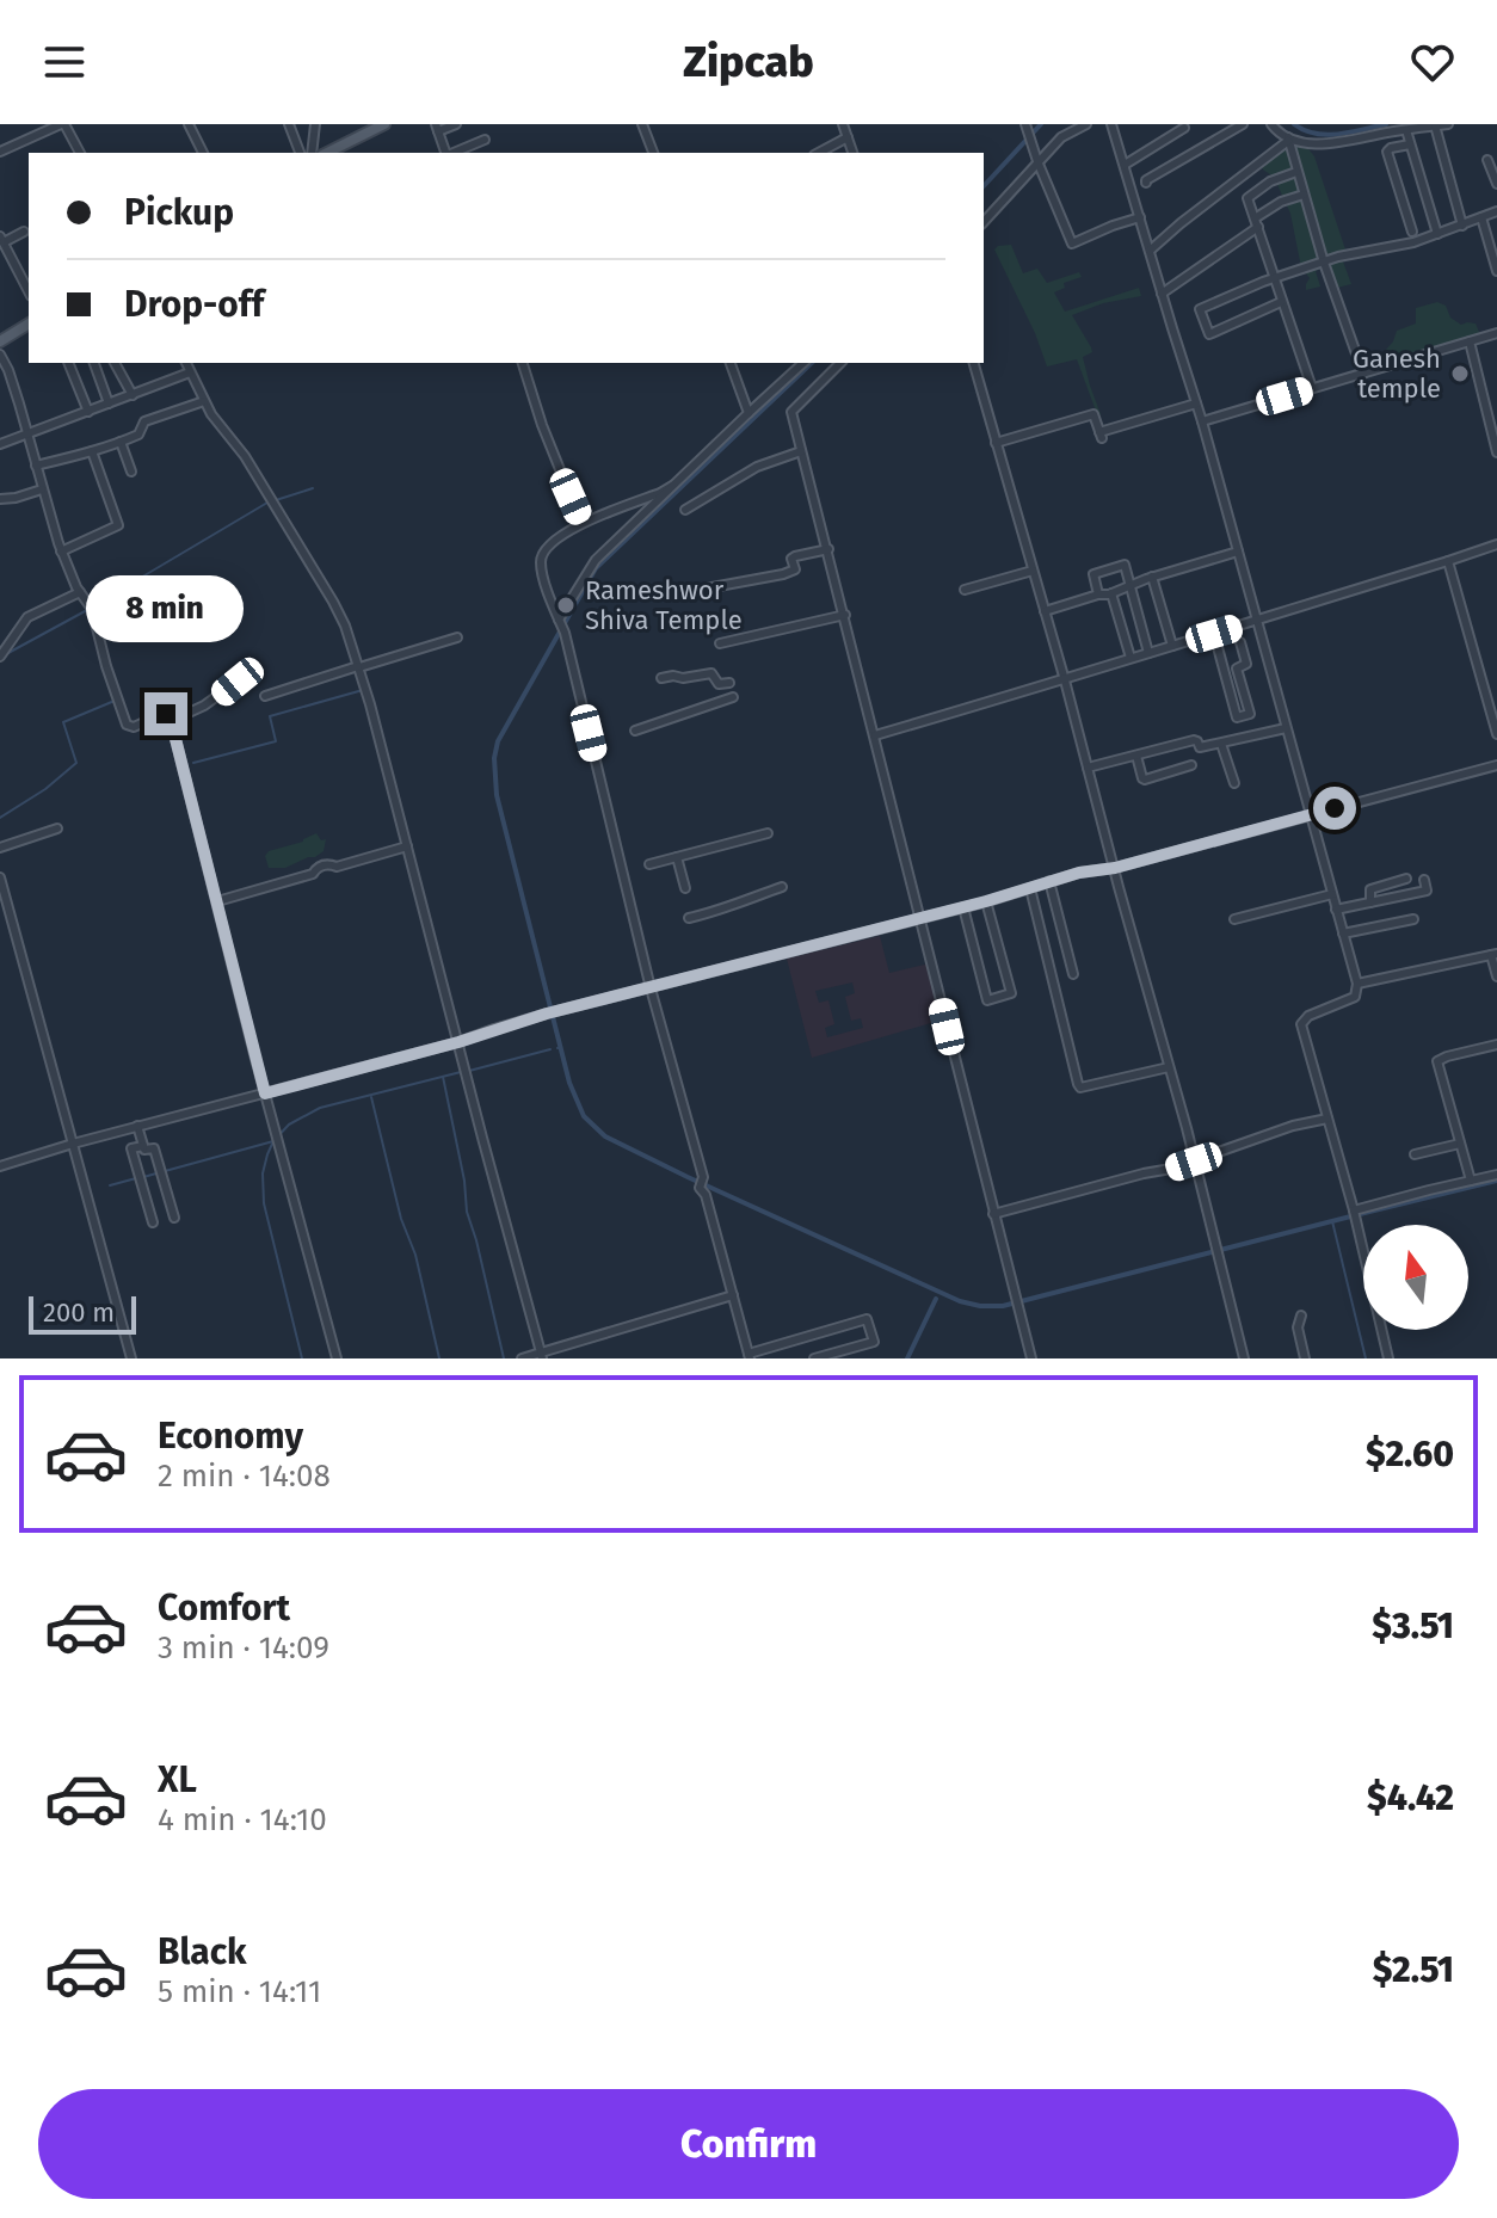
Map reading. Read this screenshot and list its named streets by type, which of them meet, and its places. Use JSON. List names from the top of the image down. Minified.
{"places":["Ganesh temple","Rameshwor Shiva Temple"],"scale_bar":"200 m","north":"top","page":{"header":"Zipcab","banner":["Pickup","Drop-off"],"bubble":"8 min","scale":"200 m","list":[{"name":"Economy","note":"2 min · 14:08","value":"$2.60"},{"name":"Comfort","note":"3 min · 14:09","value":"$3.51"},{"name":"XL","note":"4 min · 14:10","value":"$4.42"},{"name":"Black","note":"5 min · 14:11","value":"$2.51"}],"buttons":"Confirm"}}
